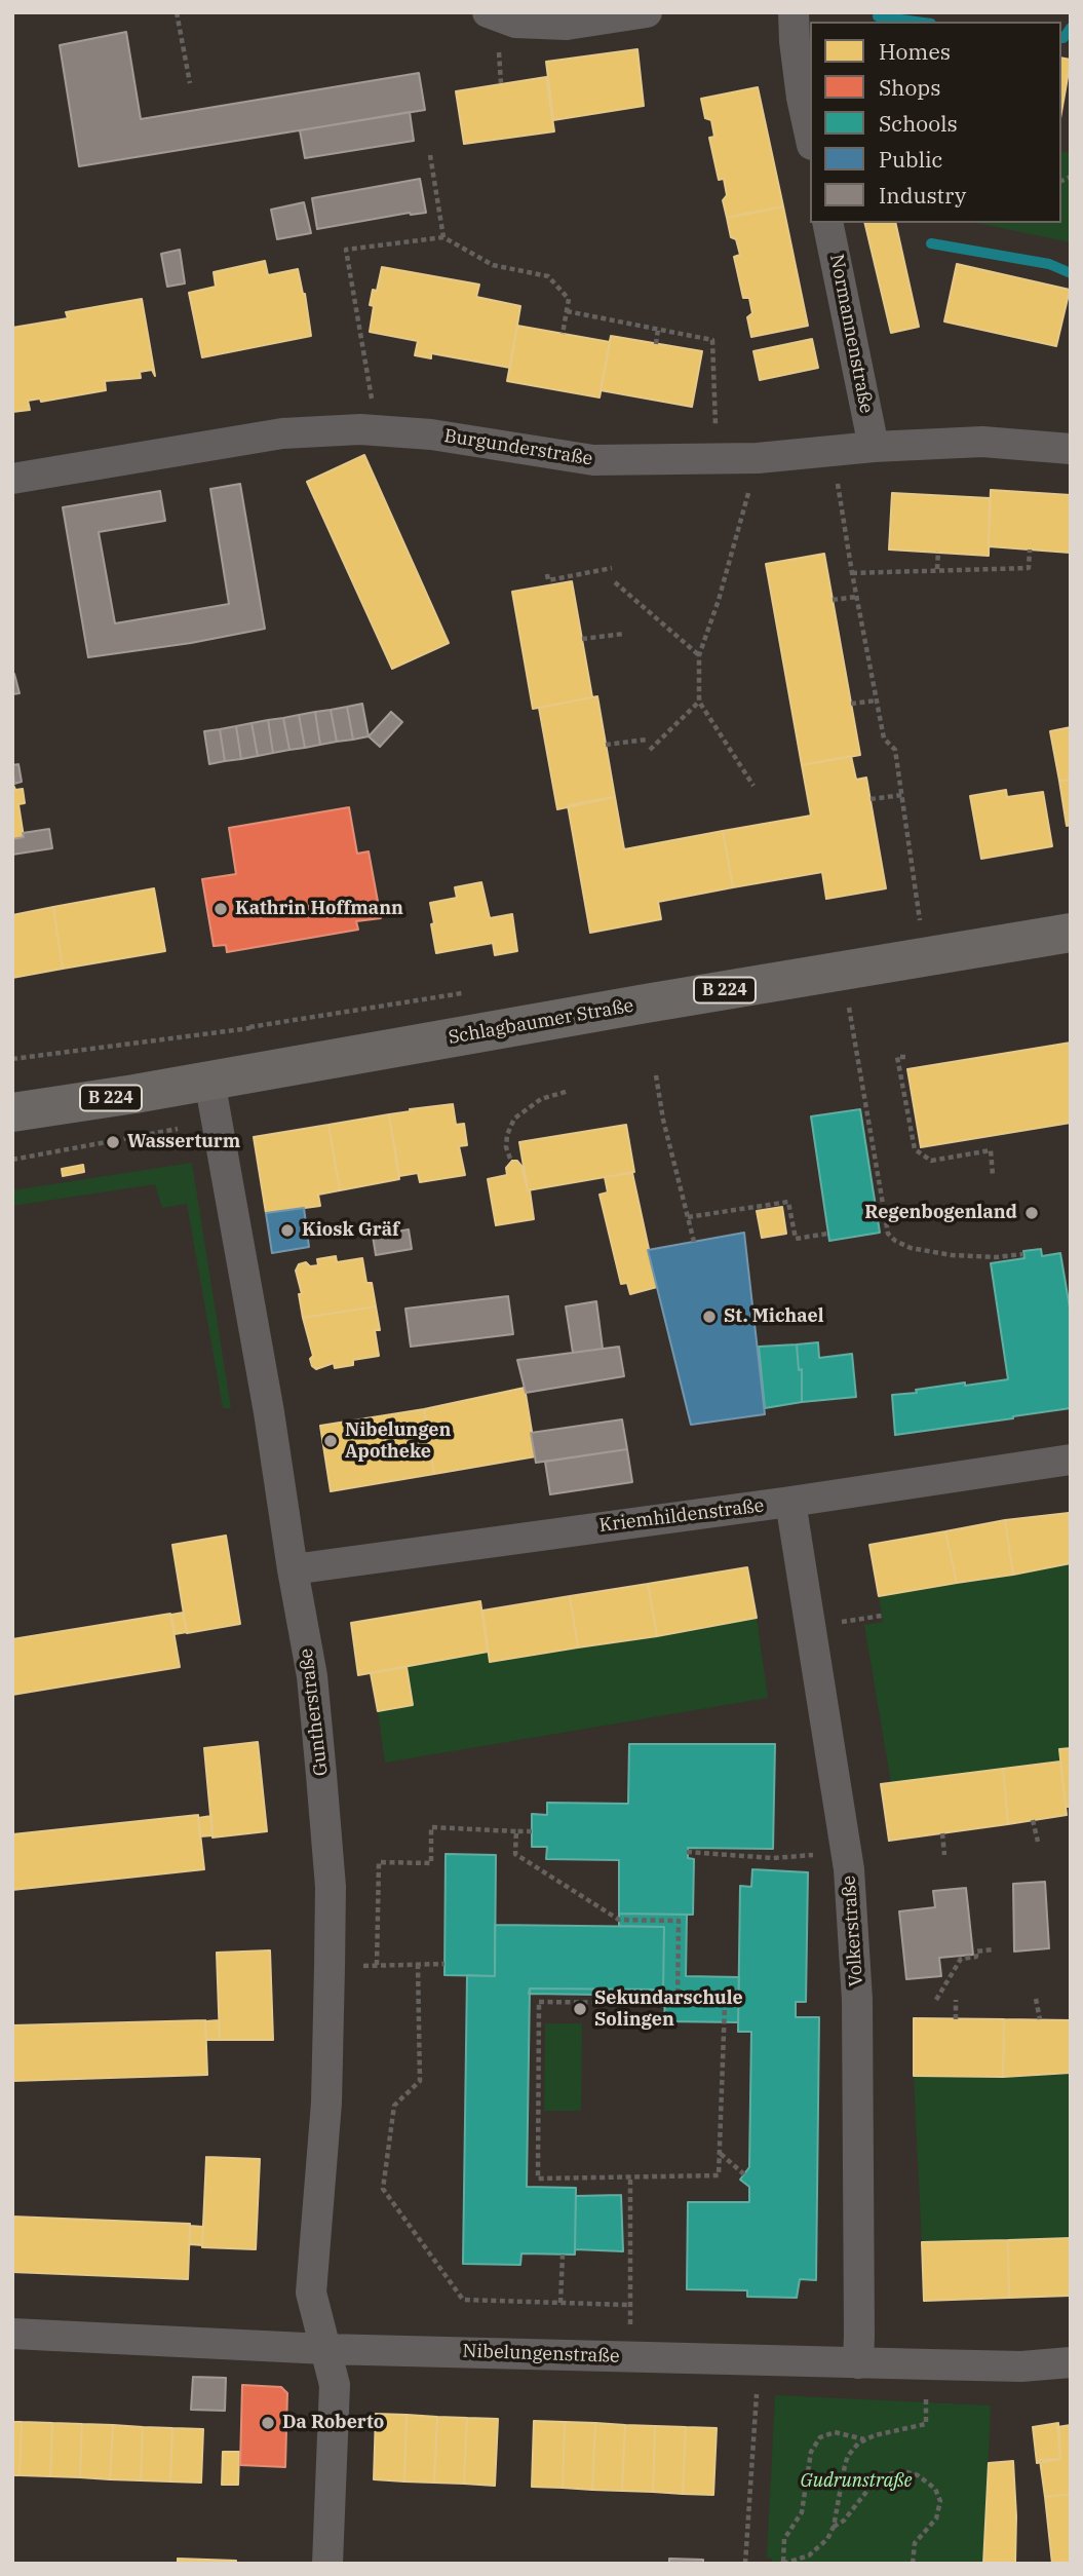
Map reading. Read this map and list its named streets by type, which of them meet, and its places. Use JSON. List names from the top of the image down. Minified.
{"streets":{"main road":["B 224","Schlagbaumer Straße"],"street":["Normannenstraße","Burgunderstraße","Kriemhildenstraße","Guntherstraße","Volkerstraße","Nibelungenstraße"]},"crossings":[["Normannenstraße","Burgunderstraße"],["Schlagbaumer Straße","Guntherstraße"],["Kriemhildenstraße","Guntherstraße"],["Kriemhildenstraße","Volkerstraße"],["Guntherstraße","Nibelungenstraße"],["Volkerstraße","Nibelungenstraße"]],"parks":["Gudrunstraße"],"places":["Kathrin Hoffmann","Wasserturm","Regenbogenland","Kiosk Gräf","St. Michael","Nibelungen Apotheke","Sekundarschule Solingen","Da Roberto"],"legend":["Homes","Shops","Schools","Public","Industry"]}
